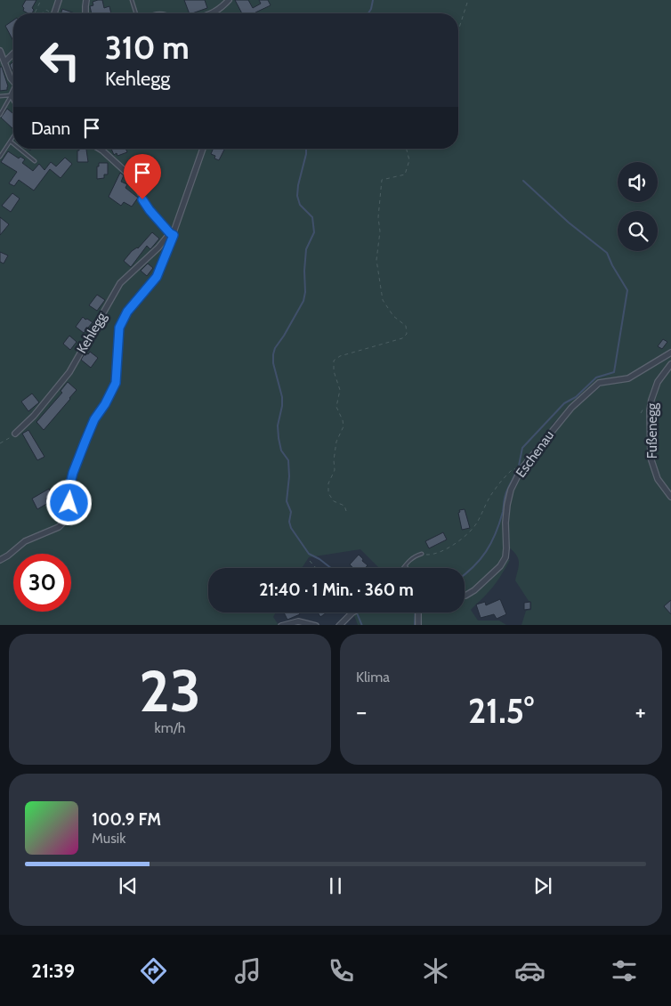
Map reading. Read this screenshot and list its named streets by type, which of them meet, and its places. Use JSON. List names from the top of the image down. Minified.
{"streets":{"street":["Kehlegg","Fußenegg","Eschenau"]},"page":{"turn":["310 m","Kehlegg"],"then":"Dann","limit":"30","trip":"21:40 · 1 Min. · 360 m","tile":[["23","km/h"],"Klima"],"heat":["−","21.5°","+"],"song":["100.9 FM","Musik"],"tabs":"21:39"}}
